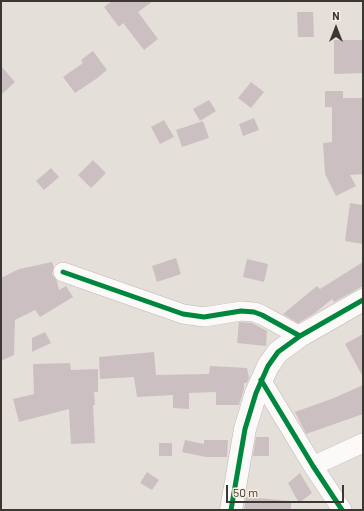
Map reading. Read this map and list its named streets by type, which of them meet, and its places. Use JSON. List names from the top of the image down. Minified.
{"scale_bar":"50 m","north":"top"}
